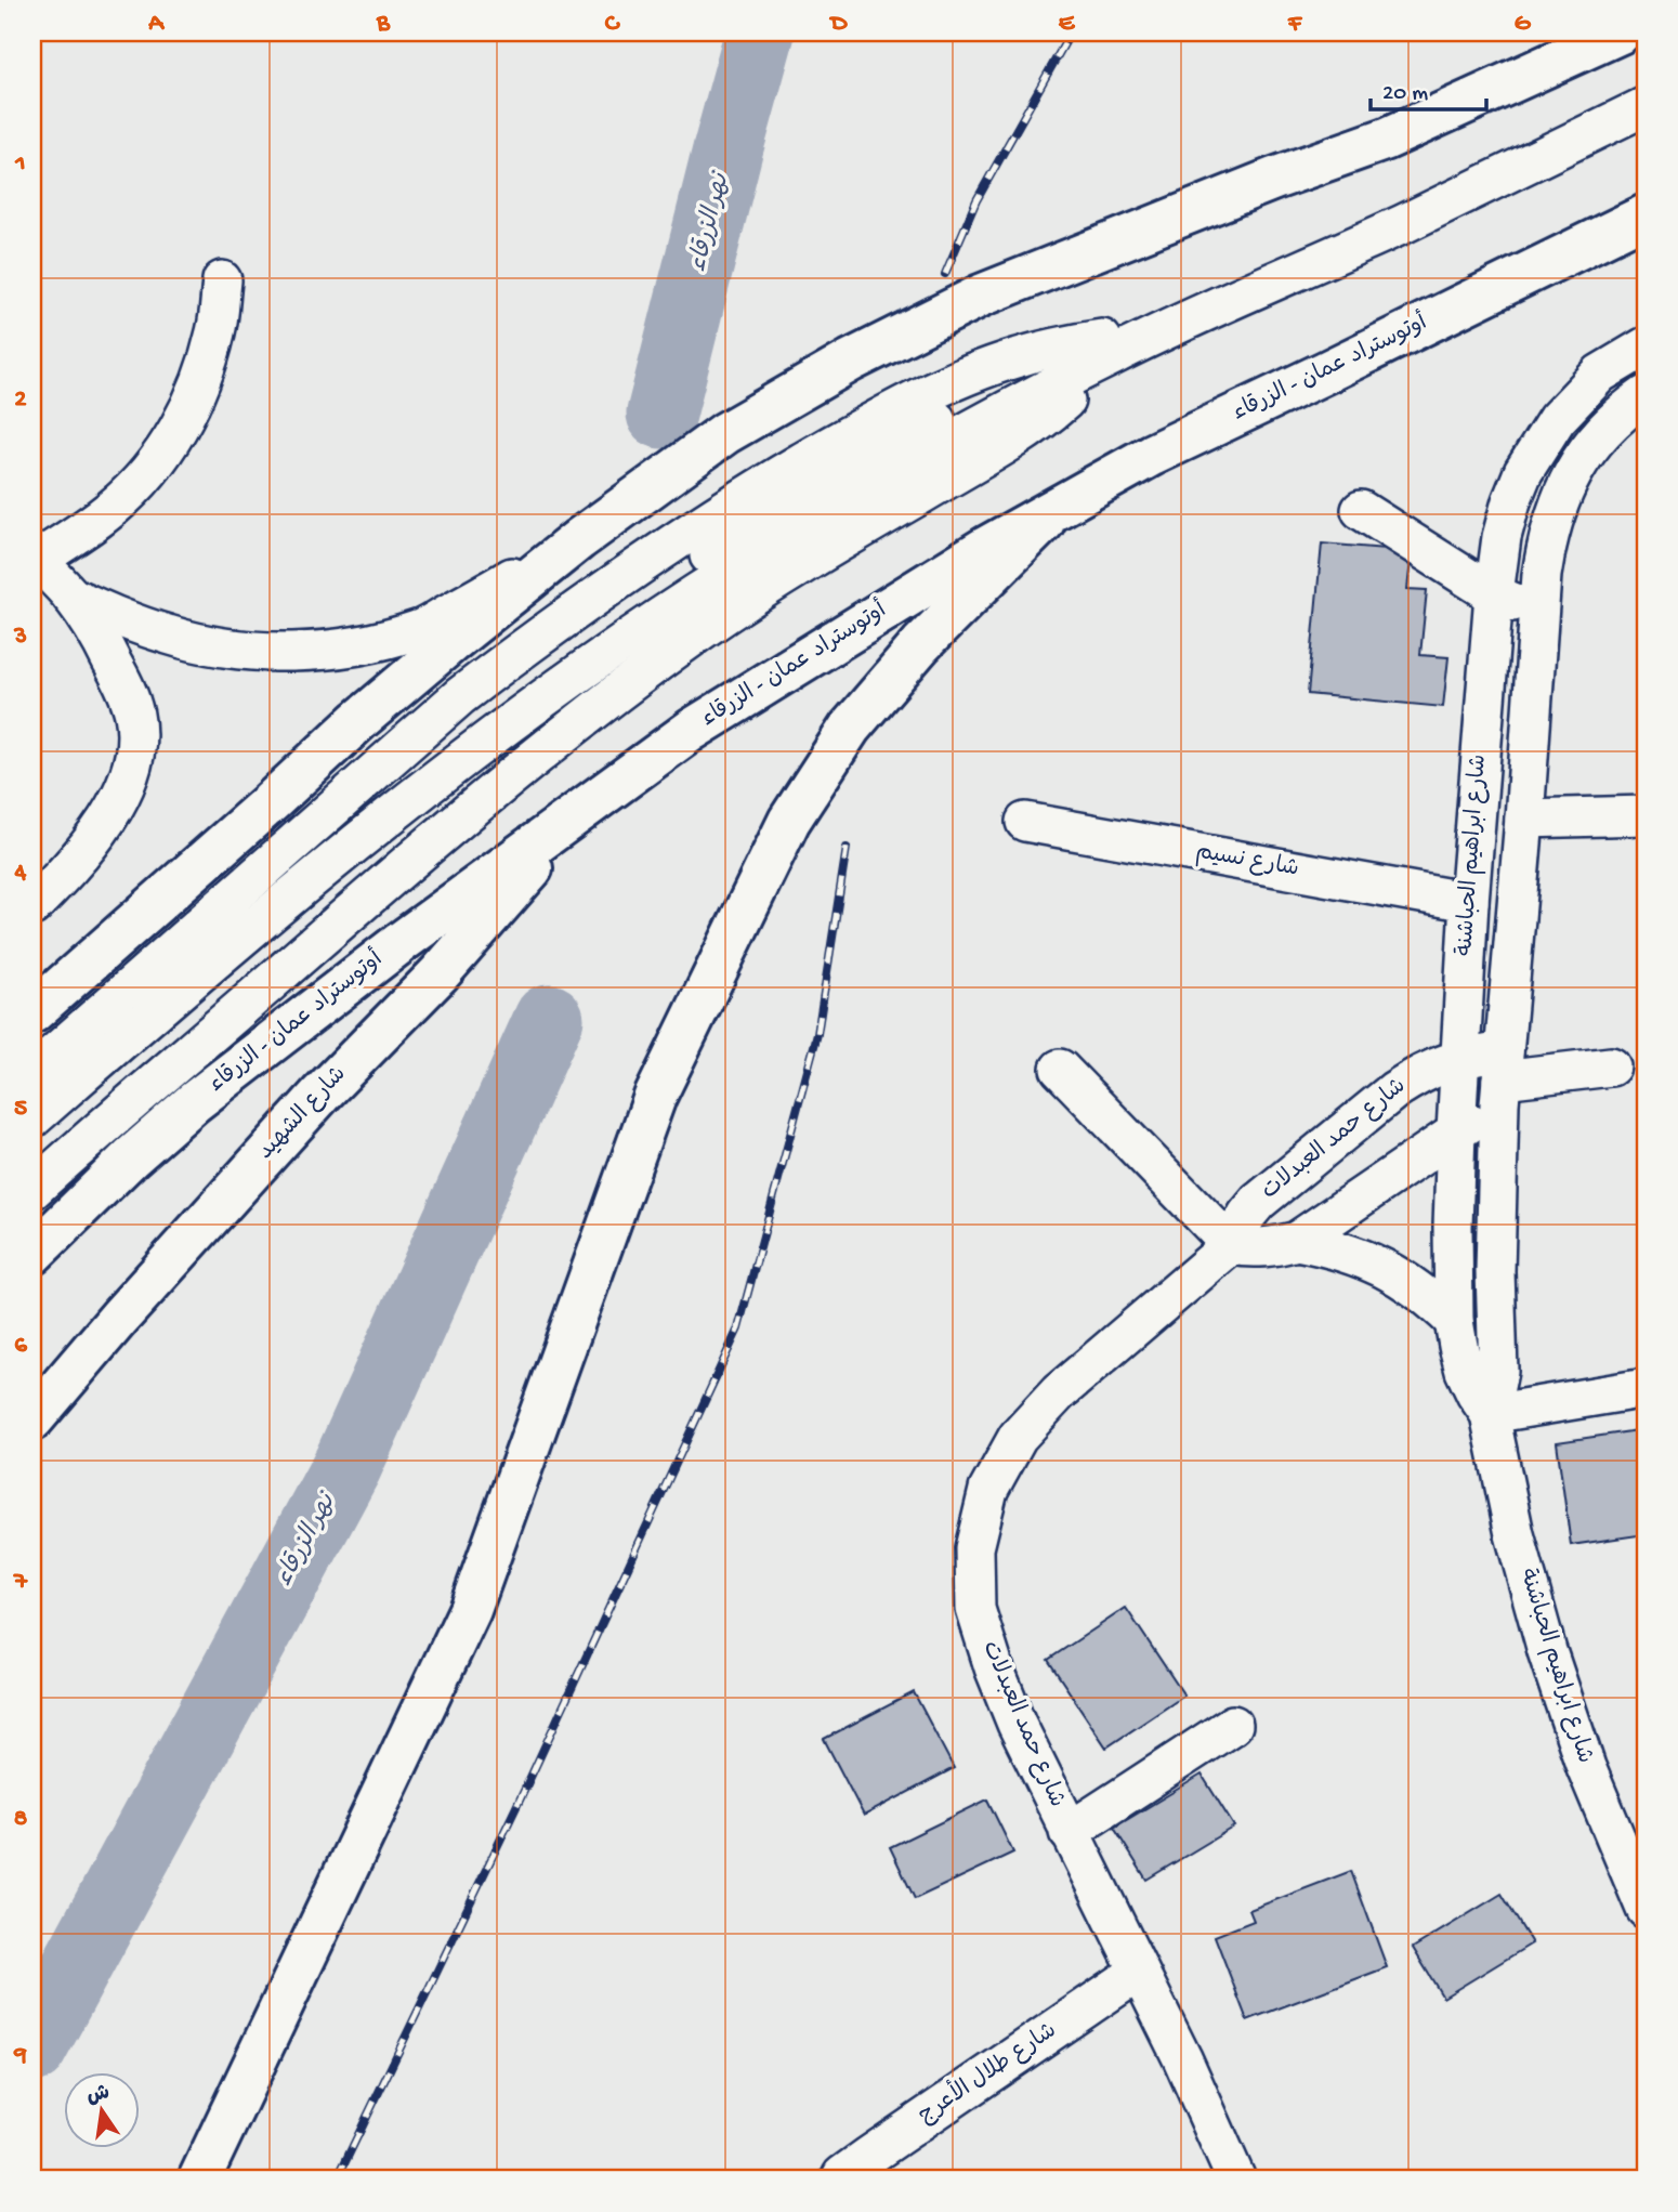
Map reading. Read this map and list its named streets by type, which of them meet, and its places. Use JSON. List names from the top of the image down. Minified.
{"streets":{"main road":["أوتوستراد عمان - الزرقاء","شارع الشهيد"],"street":["شارع ابراهيم الحباشنة","شارع نسيم","شارع حمد العبدلات","شارع طلال الأعرج"]},"crossings":[["أوتوستراد عمان - الزرقاء","شارع الشهيد"],["شارع ابراهيم الحباشنة","شارع نسيم"],["شارع ابراهيم الحباشنة","شارع حمد العبدلات"],["شارع حمد العبدلات","شارع طلال الأعرج"]],"water":["نهر الزرقاء"],"scale_bar":"20 m","north":"top","grid":{"columns":["A","B","C","D","E","F","G"],"rows":["1","2","3","4","5","6","7","8","9"]}}
